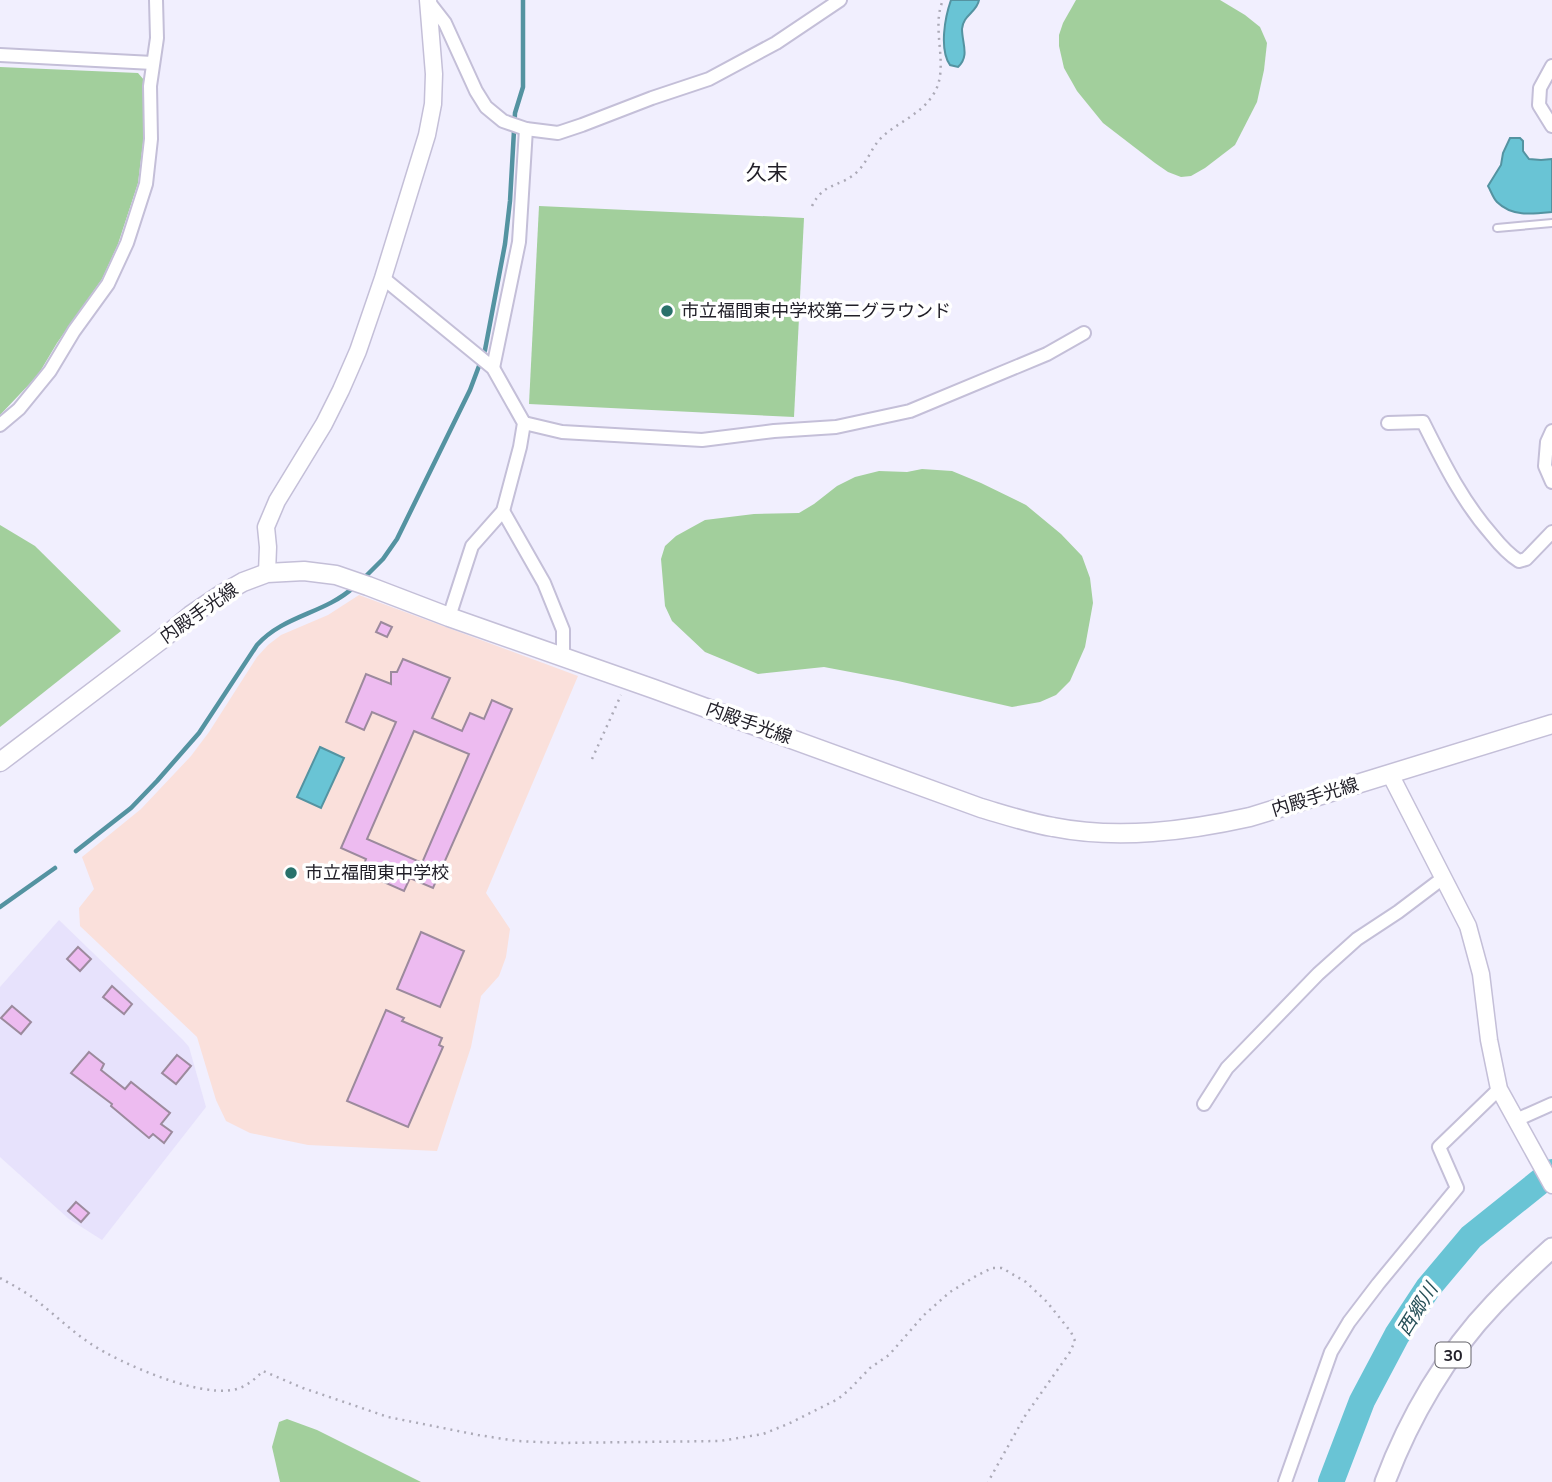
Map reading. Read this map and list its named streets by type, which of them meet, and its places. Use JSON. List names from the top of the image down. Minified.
{"streets":{"main road":["内殿手光線","30"]},"districts":["久末"],"water":["西郷川"],"places":["市立福間東中学校第二グラウンド","市立福間東中学校"]}
